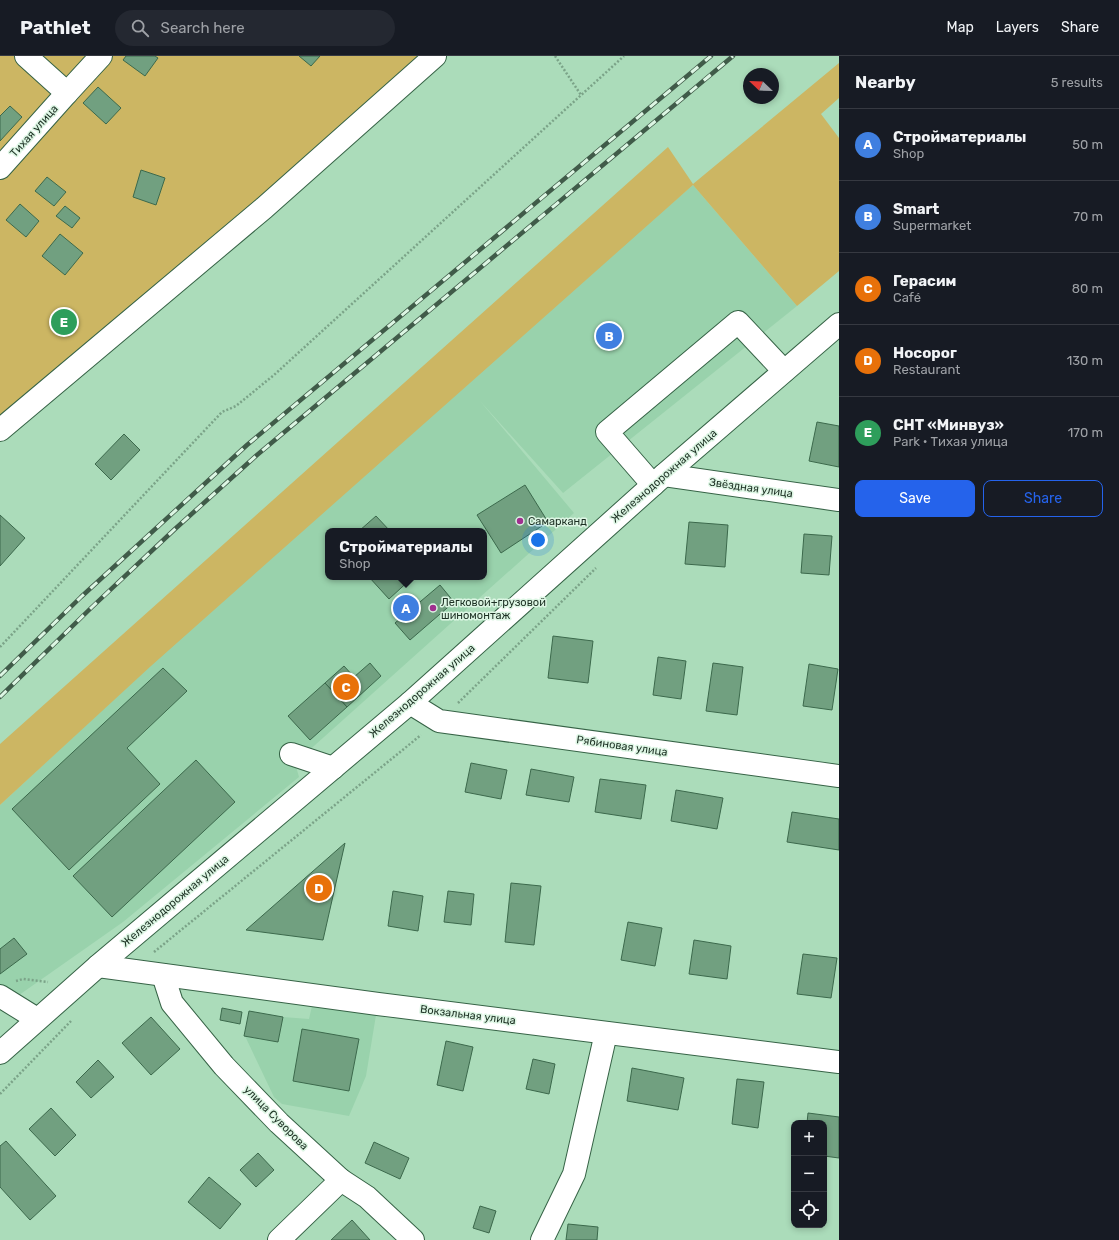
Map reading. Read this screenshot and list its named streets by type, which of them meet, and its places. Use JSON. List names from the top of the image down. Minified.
{"streets":{"street":["Тихая улица","Железнодорожная улица","Звёздная улица","Рябиновая улица","Вокзальная улица","улица Суворова"]},"crossings":[["Железнодорожная улица","Звёздная улица"],["Железнодорожная улица","Рябиновая улица"],["Железнодорожная улица","Вокзальная улица"],["Вокзальная улица","улица Суворова"]],"places":["Самарканд","Легковой+грузовой шиномонтаж"],"north":"top left","page":{"header":"Pathlet","search":"Search here","nav":["Map","Layers","Share"],"heading":["Nearby","5 results"],"list":[{"mark":"A","name":"Стройматериалы","note":"Shop","value":"50 m"},{"mark":"B","name":"Smart","note":"Supermarket","value":"70 m"},{"mark":"C","name":"Герасим","note":"Café","value":"80 m"},{"mark":"D","name":"Носорог","note":"Restaurant","value":"130 m"},{"mark":"E","name":"СНТ «Минвуз»","note":"Park · Тихая улица","value":"170 m"}],"pins":["E","B","A","C","D"],"buttons":["Save","Share"],"popup":["Стройматериалы","Shop"],"map_buttons":["+","−"]}}
